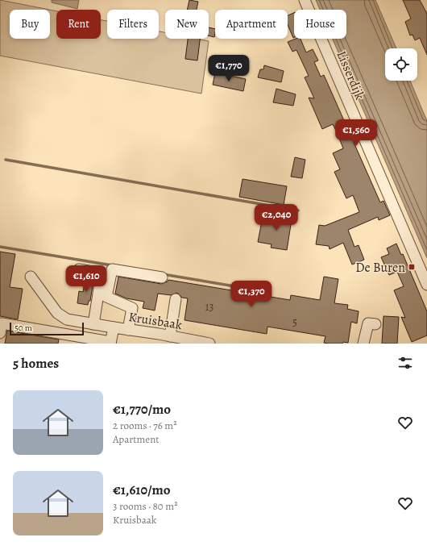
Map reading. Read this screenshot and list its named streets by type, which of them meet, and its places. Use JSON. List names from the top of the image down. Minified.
{"streets":{"street":["Lisserdijk","Kruisbaak"]},"places":{"transit":["De Buren"]},"house_numbers":["13","5"],"scale_bar":"50 m","page":{"chip":["Buy","Rent","Filters","New","Apartment","House"],"price":["€1,770","€1,560","€2,040","€1,610","€1,370"],"scale":"50 m","heading":"5 homes","list":[{"name":"€1,770/mo","note":"2 rooms · 76 m² · Apartment"},{"name":"€1,610/mo","note":"3 rooms · 80 m² · Kruisbaak"}]}}
